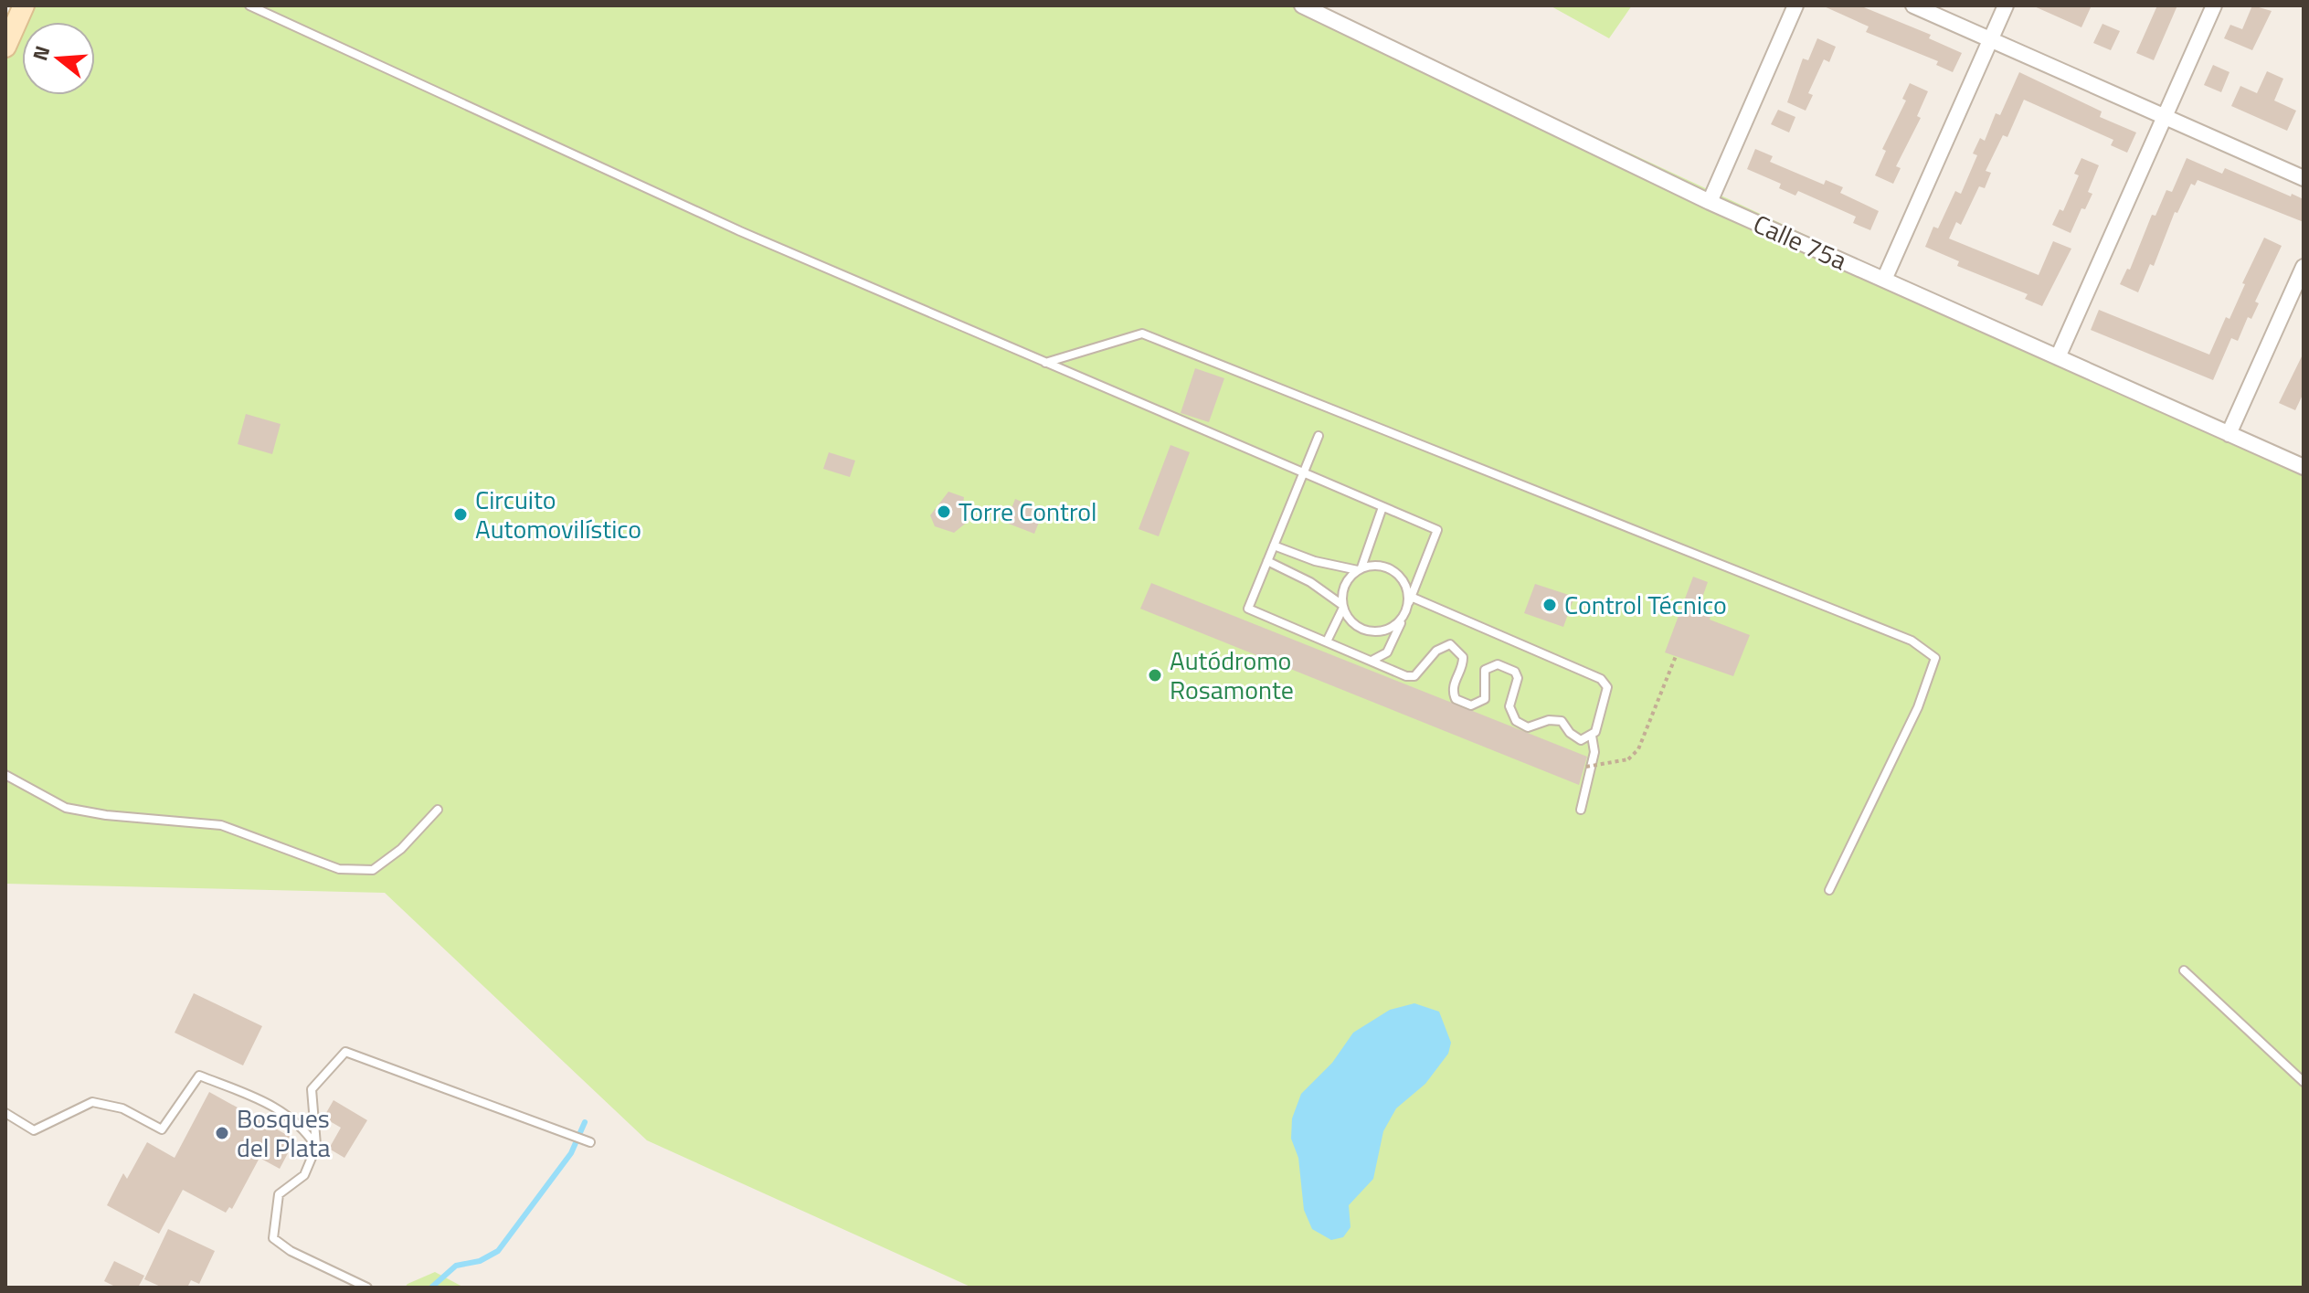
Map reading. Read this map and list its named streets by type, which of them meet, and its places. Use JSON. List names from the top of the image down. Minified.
{"streets":{"street":["Calle 75a"]},"places":["Torre Control","Circuito Automovilístico","Control Técnico","Autódromo Rosamonte","Bosques del Plata"],"north":"left"}
